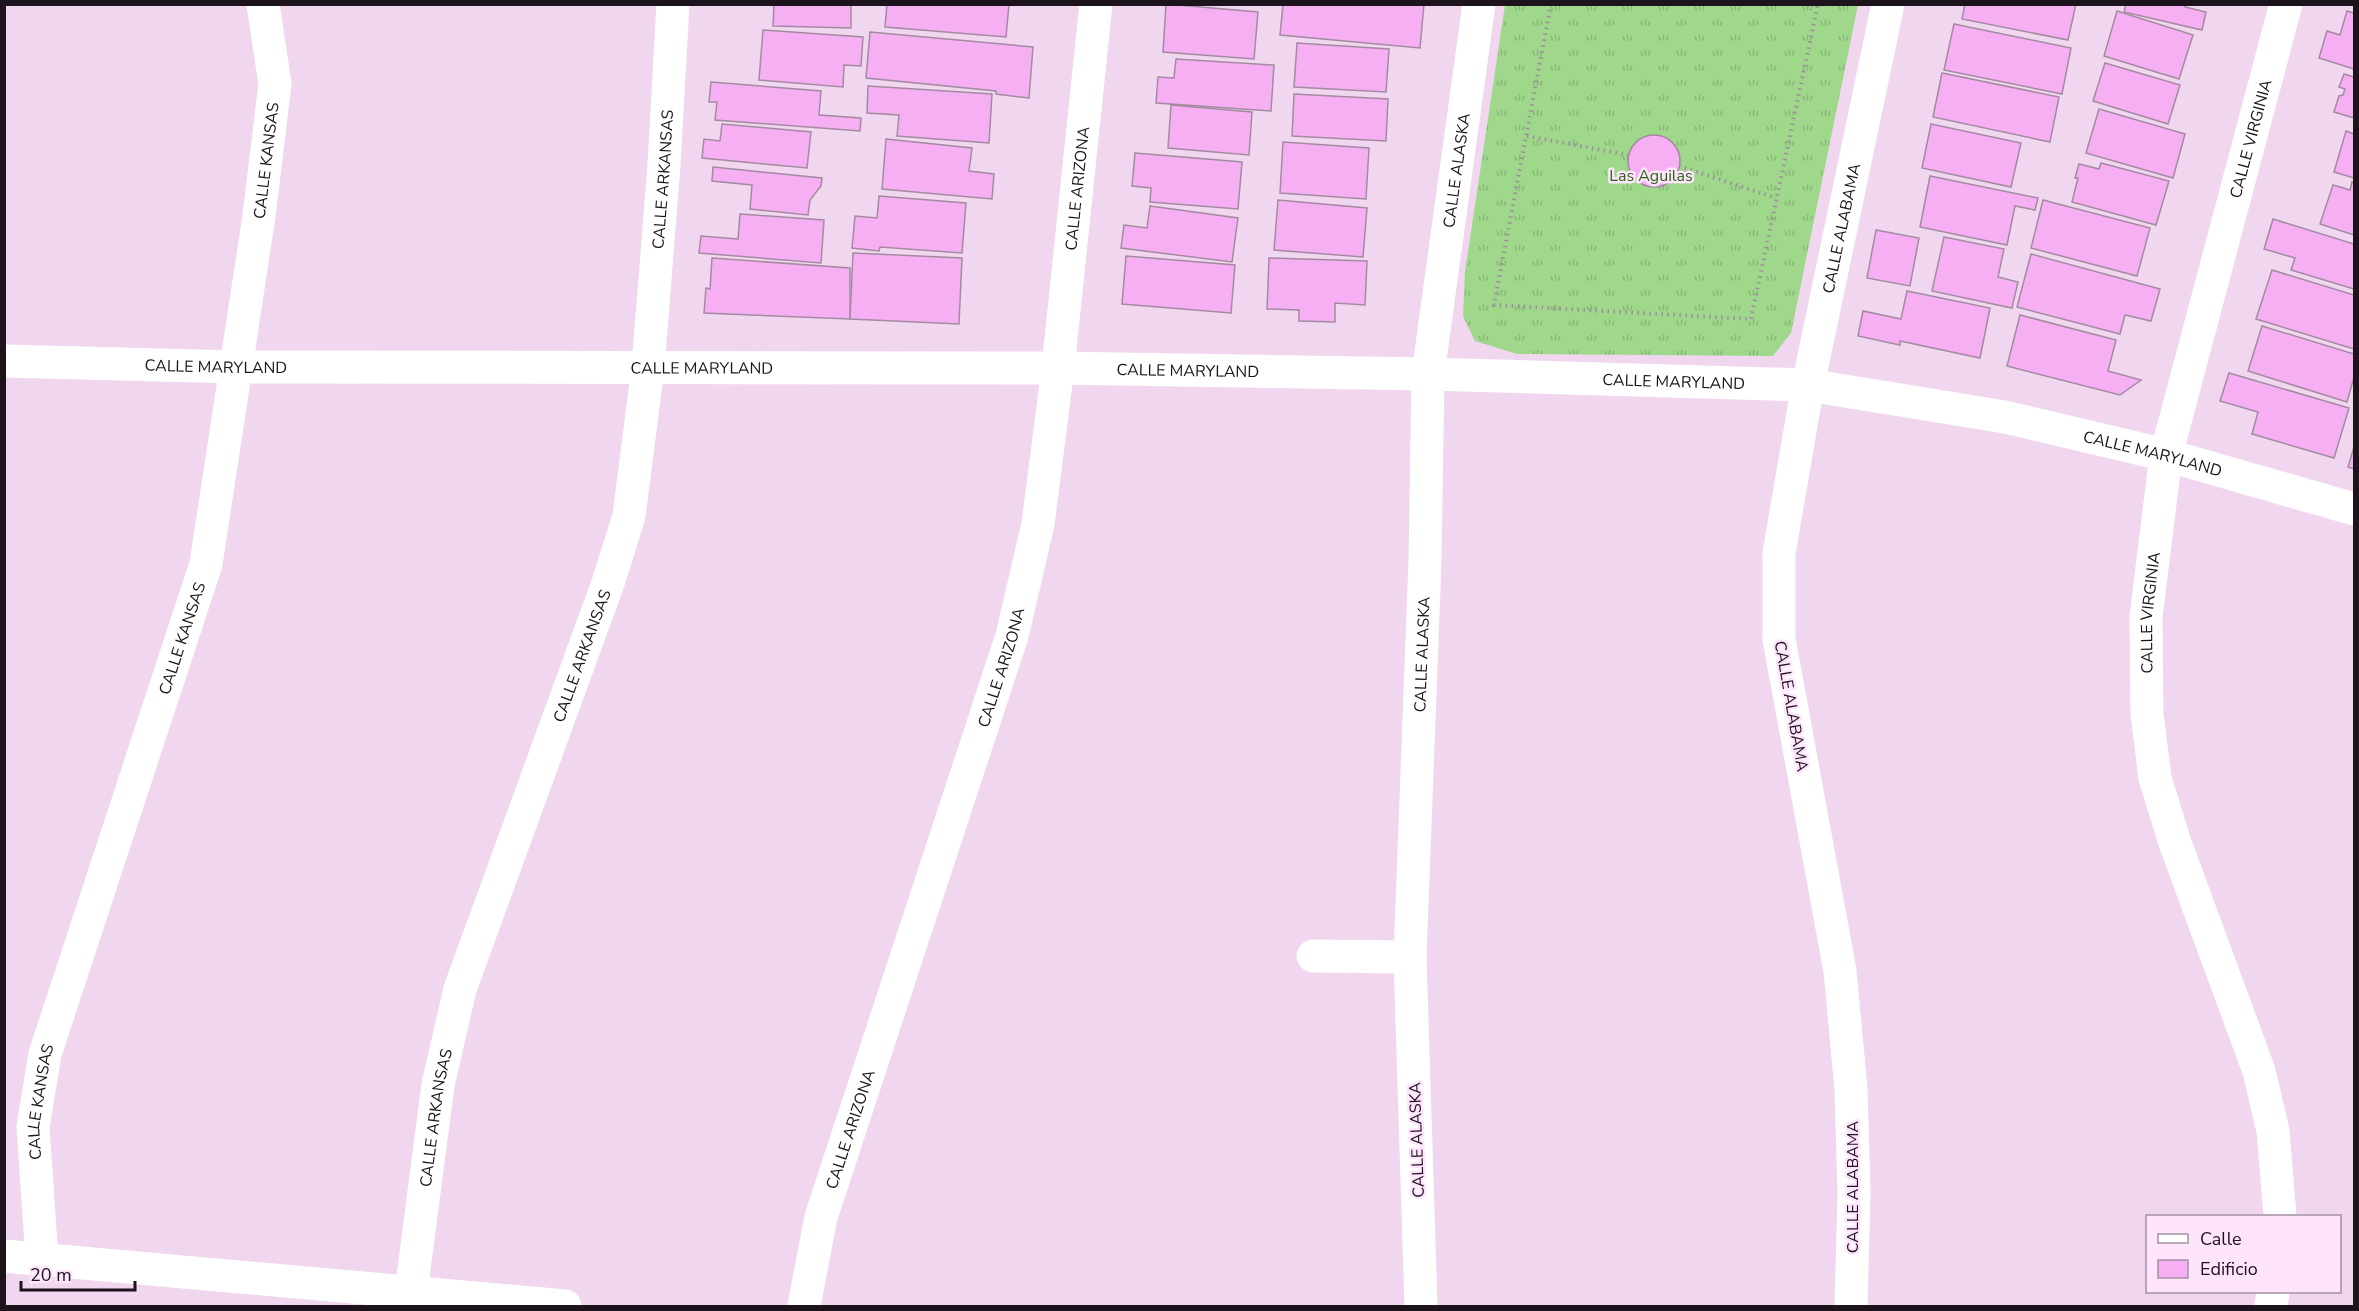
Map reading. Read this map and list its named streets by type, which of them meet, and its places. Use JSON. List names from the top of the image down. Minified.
{"streets":{"street":["CALLE VIRGINIA","CALLE KANSAS","CALLE ALASKA","CALLE ARKANSAS","CALLE ARIZONA","CALLE ALABAMA","CALLE MARYLAND"]},"crossings":[["CALLE VIRGINIA","CALLE MARYLAND"],["CALLE KANSAS","CALLE MARYLAND"],["CALLE ALASKA","CALLE MARYLAND"],["CALLE ARKANSAS","CALLE MARYLAND"],["CALLE ARIZONA","CALLE MARYLAND"],["CALLE ALABAMA","CALLE MARYLAND"]],"parks":["Las Aguilas"],"legend":["Calle","Edificio"],"scale_bar":"20 m"}
